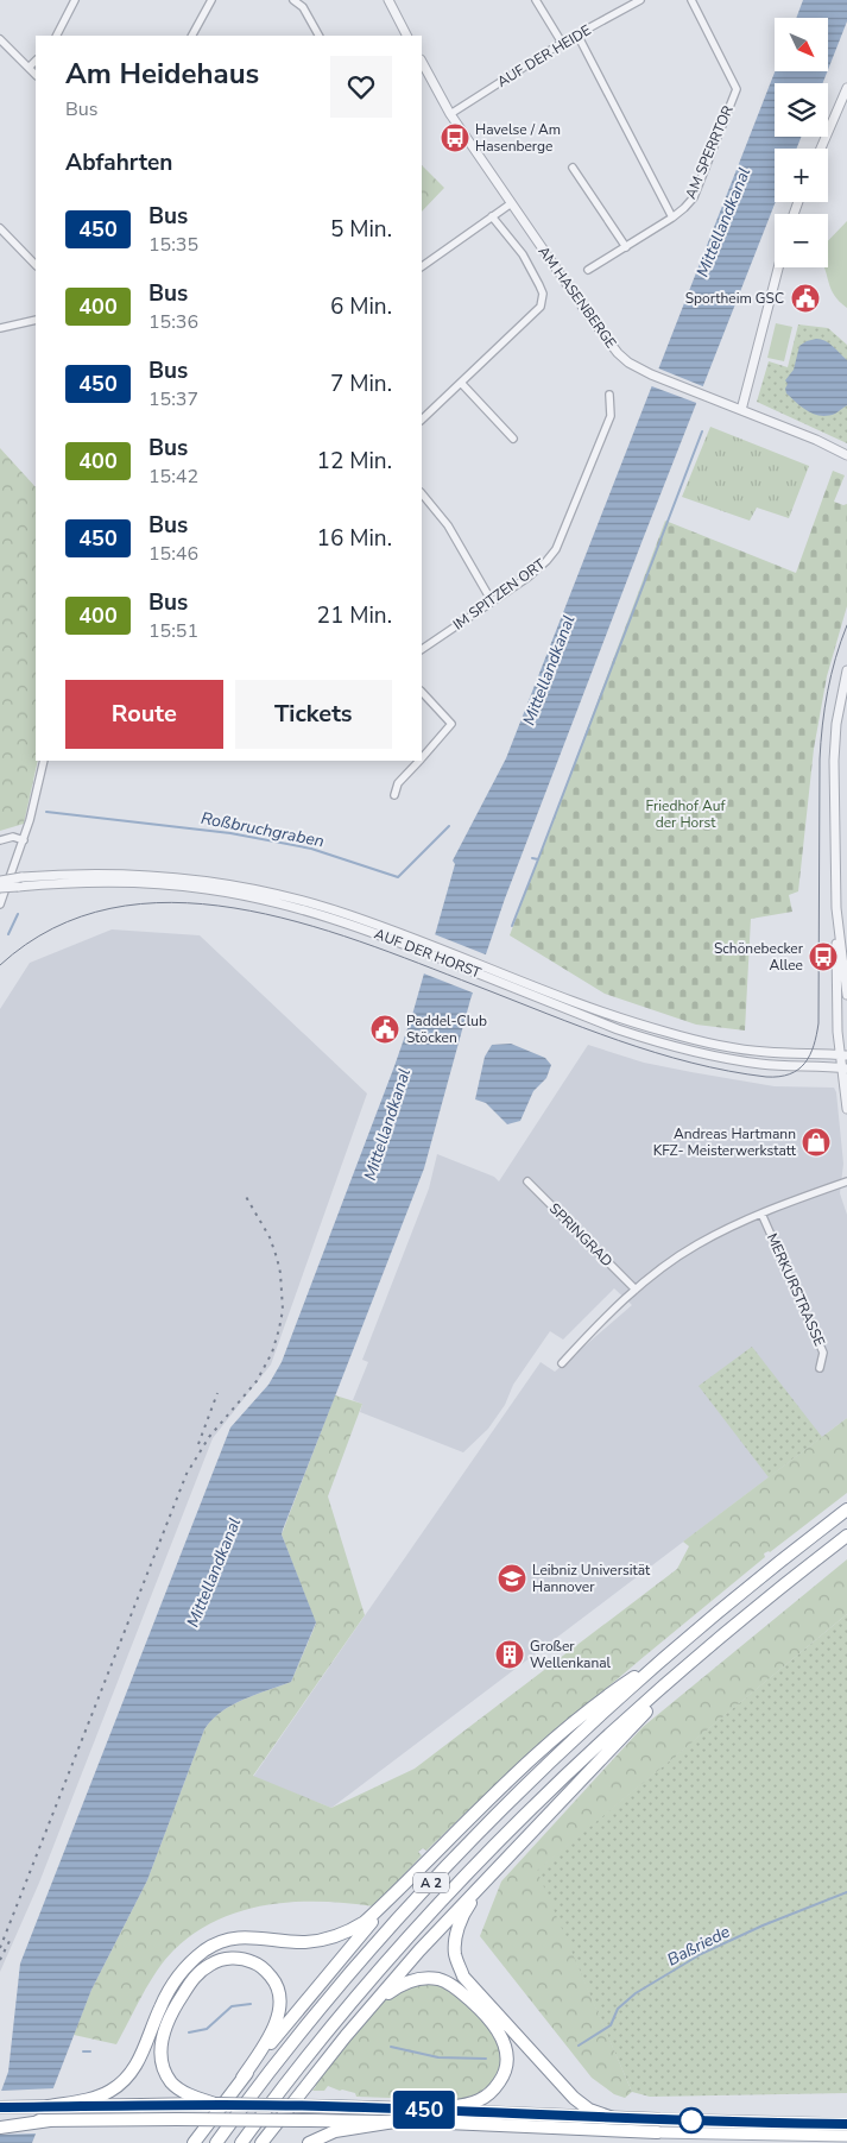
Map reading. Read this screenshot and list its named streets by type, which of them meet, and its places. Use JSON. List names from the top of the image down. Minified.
{"streets":{"highway":["A 2"],"street":["AUF DER HEIDE","AM SPERRTOR","AM HASENBERGE","IM SPITZEN ORT","AUF DER HORST","SPRINGRAD","MERKURSTRASSE"]},"crossings":[["AUF DER HEIDE","AM HASENBERGE"]],"water":["Mittellandkanal","Roßbruchgraben","Baßriede"],"parks":["Friedhof Auf der Horst"],"places":{"bus stop":["Havelse / Am Hasenberge","Schönebecker Allee"],"public building":["Sportheim GSC","Paddel-Club Stöcken"],"shop":["Andreas Hartmann KFZ- Meisterwerkstatt"],"school or university":["Leibniz Universität Hannover"],"building":["Großer Wellenkanal"]},"lines":["bus line 450"],"north":"bottom right","page":{"on_map":"450","map_buttons":["+","−"],"heading":[["Am Heidehaus","Bus"],"Abfahrten"],"list":[{"mark":"450","name":"Bus","note":"15:35","value":"5 Min."},{"mark":"400","name":"Bus","note":"15:36","value":"6 Min."},{"mark":"450","name":"Bus","note":"15:37","value":"7 Min."},{"mark":"400","name":"Bus","note":"15:42","value":"12 Min."},{"mark":"450","name":"Bus","note":"15:46","value":"16 Min."},{"mark":"400","name":"Bus","note":"15:51","value":"21 Min."}],"buttons":["Route","Tickets"]}}
